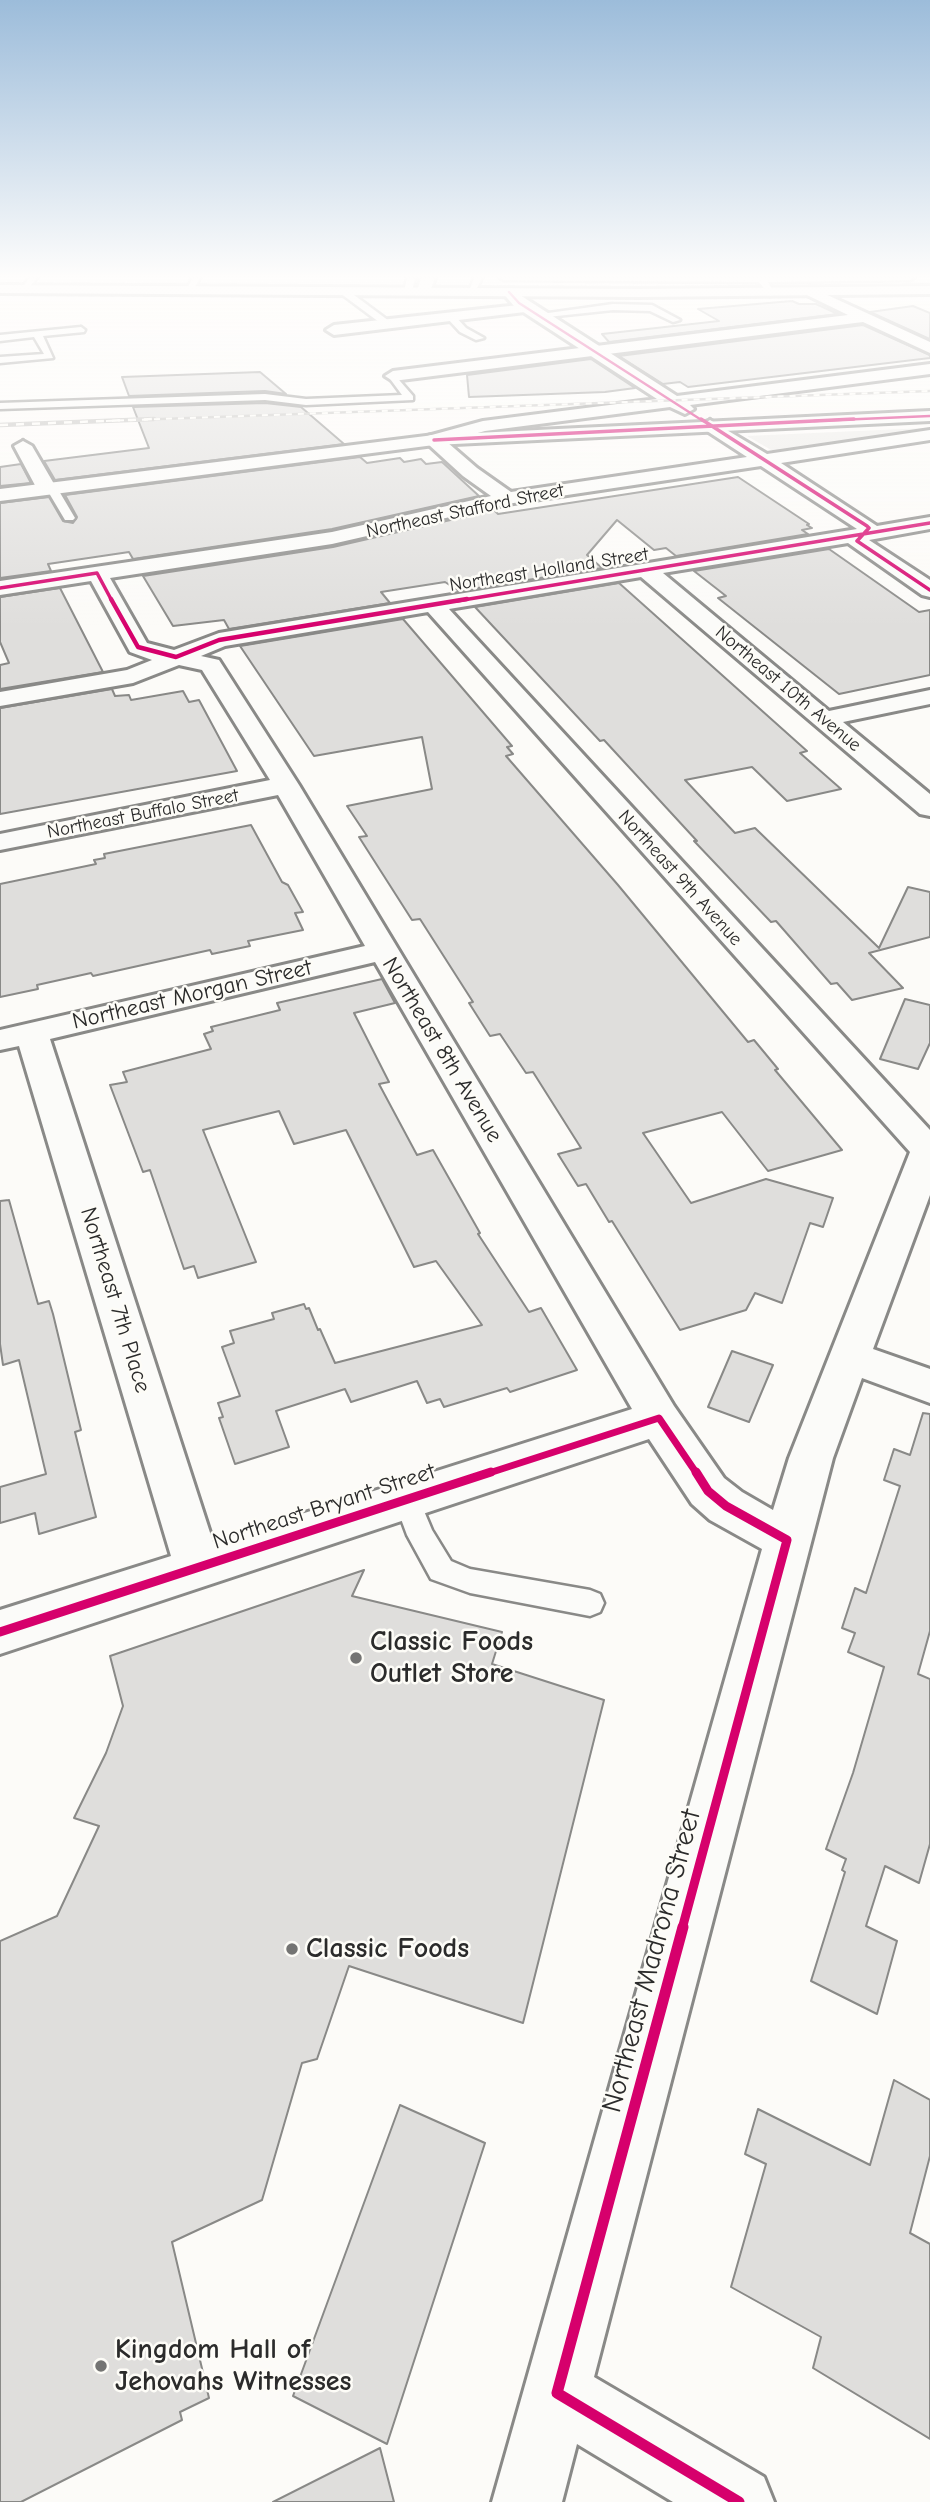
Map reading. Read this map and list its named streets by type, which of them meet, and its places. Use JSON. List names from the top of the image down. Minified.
{"streets":{"street":["Northeast Stafford Street","Northeast Holland Street","Northeast 10th Avenue","Northeast Buffalo Street","Northeast 9th Avenue","Northeast Morgan Street","Northeast 8th Avenue","Northeast 7th Place","Northeast Bryant Street","Northeast Madrona Street"]},"crossings":[["Northeast Stafford Street","Northeast 8th Avenue"],["Northeast Holland Street","Northeast 10th Avenue"],["Northeast Holland Street","Northeast 9th Avenue"],["Northeast Holland Street","Northeast 8th Avenue"],["Northeast Buffalo Street","Northeast 8th Avenue"],["Northeast 9th Avenue","Northeast Madrona Street"],["Northeast Morgan Street","Northeast 8th Avenue"],["Northeast Morgan Street","Northeast 7th Place"],["Northeast 8th Avenue","Northeast Bryant Street"],["Northeast 8th Avenue","Northeast Madrona Street"],["Northeast 7th Place","Northeast Bryant Street"]],"places":["Classic Foods Outlet Store","Classic Foods","Kingdom Hall of Jehovahs Witnesses"]}
